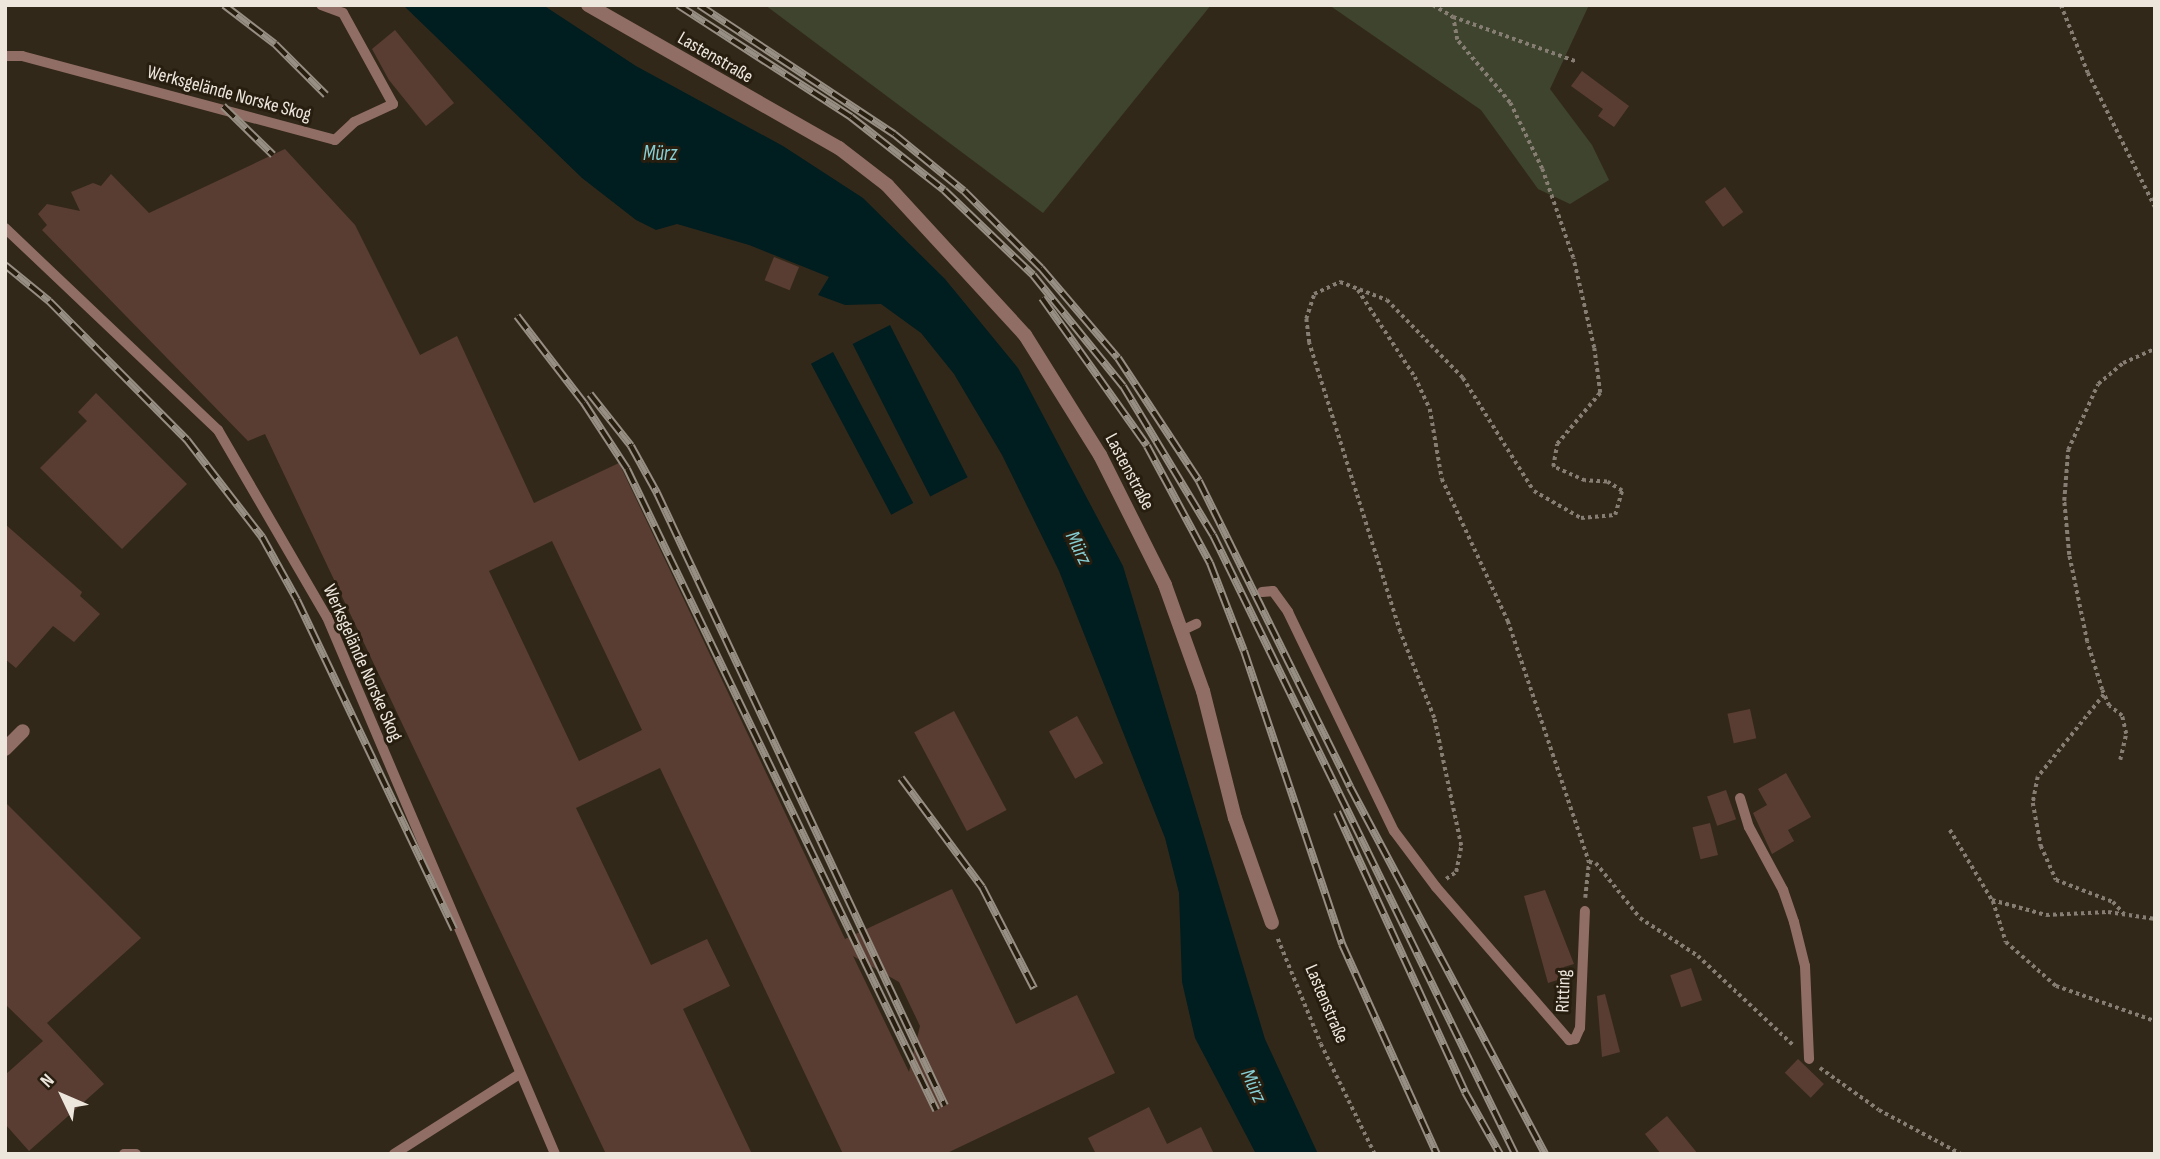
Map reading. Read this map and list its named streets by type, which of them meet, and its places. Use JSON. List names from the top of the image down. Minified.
{"streets":{"street":["Lastenstraße"],"lane":["Werksgelände Norske Skog","Ritting"]},"water":["Mürz"],"north":"top left"}
